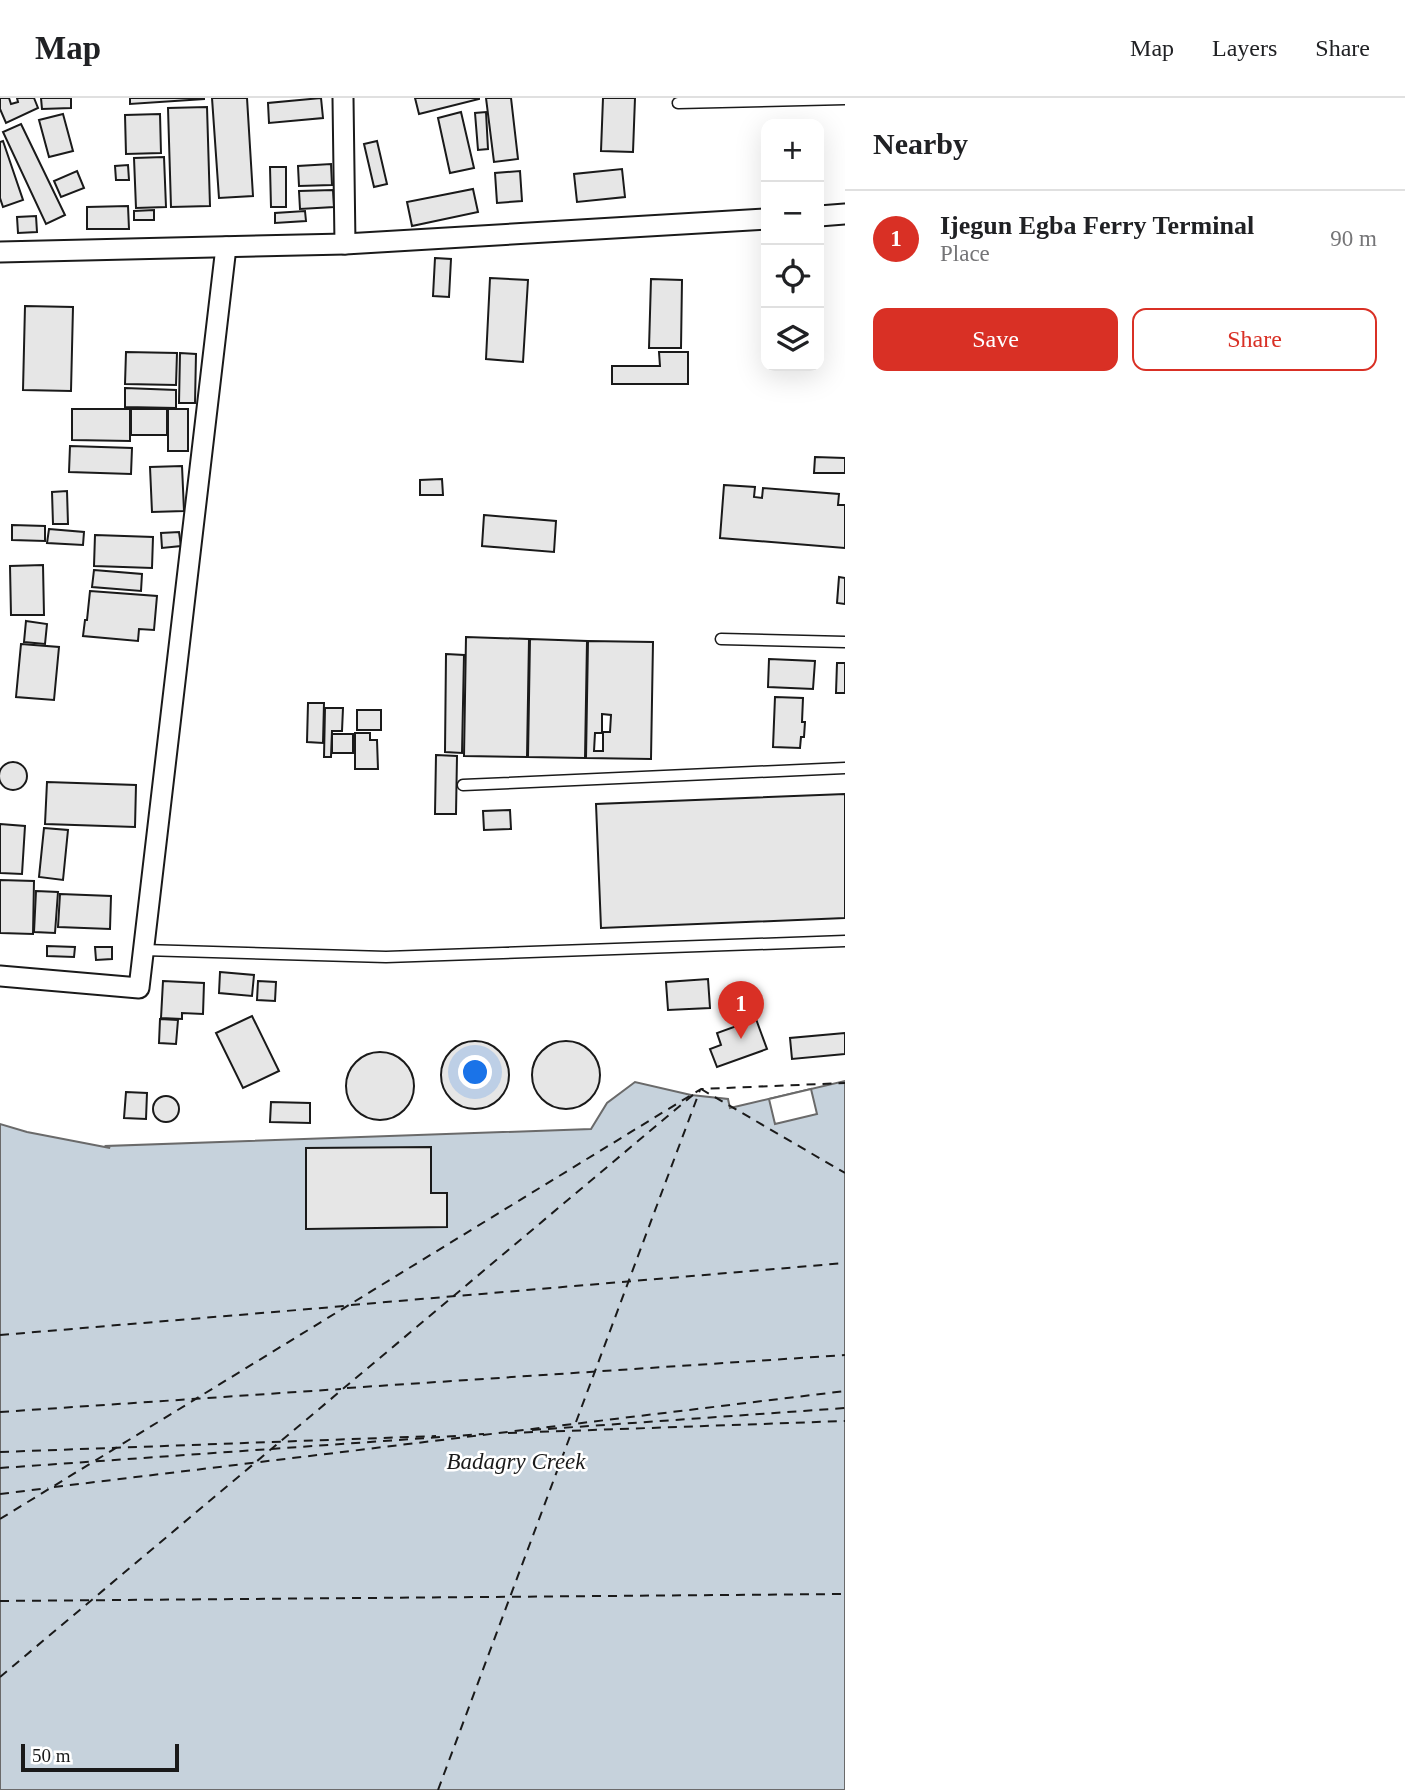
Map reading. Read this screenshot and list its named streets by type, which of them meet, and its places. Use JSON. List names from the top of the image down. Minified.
{"water":["Badagry Creek"],"scale_bar":"50 m","page":{"header":"Map","nav":["Map","Layers","Share"],"heading":"Nearby","map_buttons":["+","−"],"list":[{"mark":"1","name":"Ijegun Egba Ferry Terminal","note":"Place","value":"90 m"}],"buttons":["Save","Share"],"pins":"1","scale":"50 m"}}
